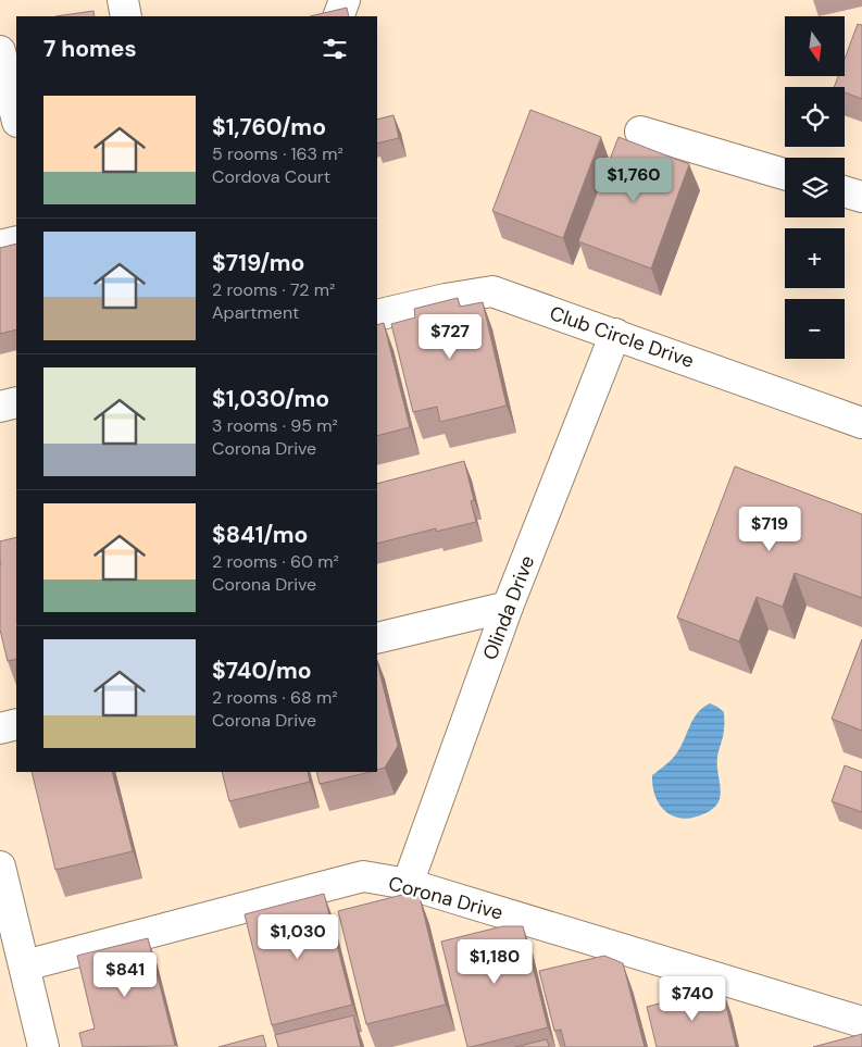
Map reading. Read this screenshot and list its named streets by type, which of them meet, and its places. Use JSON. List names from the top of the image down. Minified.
{"streets":{"street":["Club Circle Drive","Olinda Drive","Corona Drive"]},"crossings":[["Club Circle Drive","Olinda Drive"],["Olinda Drive","Corona Drive"]],"north":"bottom","page":{"map_buttons":["+","−"],"heading":"7 homes","list":[{"name":"$1,760/mo","note":"5 rooms · 163 m² · Cordova Court"},{"name":"$719/mo","note":"2 rooms · 72 m² · Apartment"},{"name":"$1,030/mo","note":"3 rooms · 95 m² · Corona Drive"},{"name":"$841/mo","note":"2 rooms · 60 m² · Corona Drive"},{"name":"$740/mo","note":"2 rooms · 68 m² · Corona Drive"}],"price":["$1,760","$727","$719","$1,030","$1,180","$841","$740"]}}
